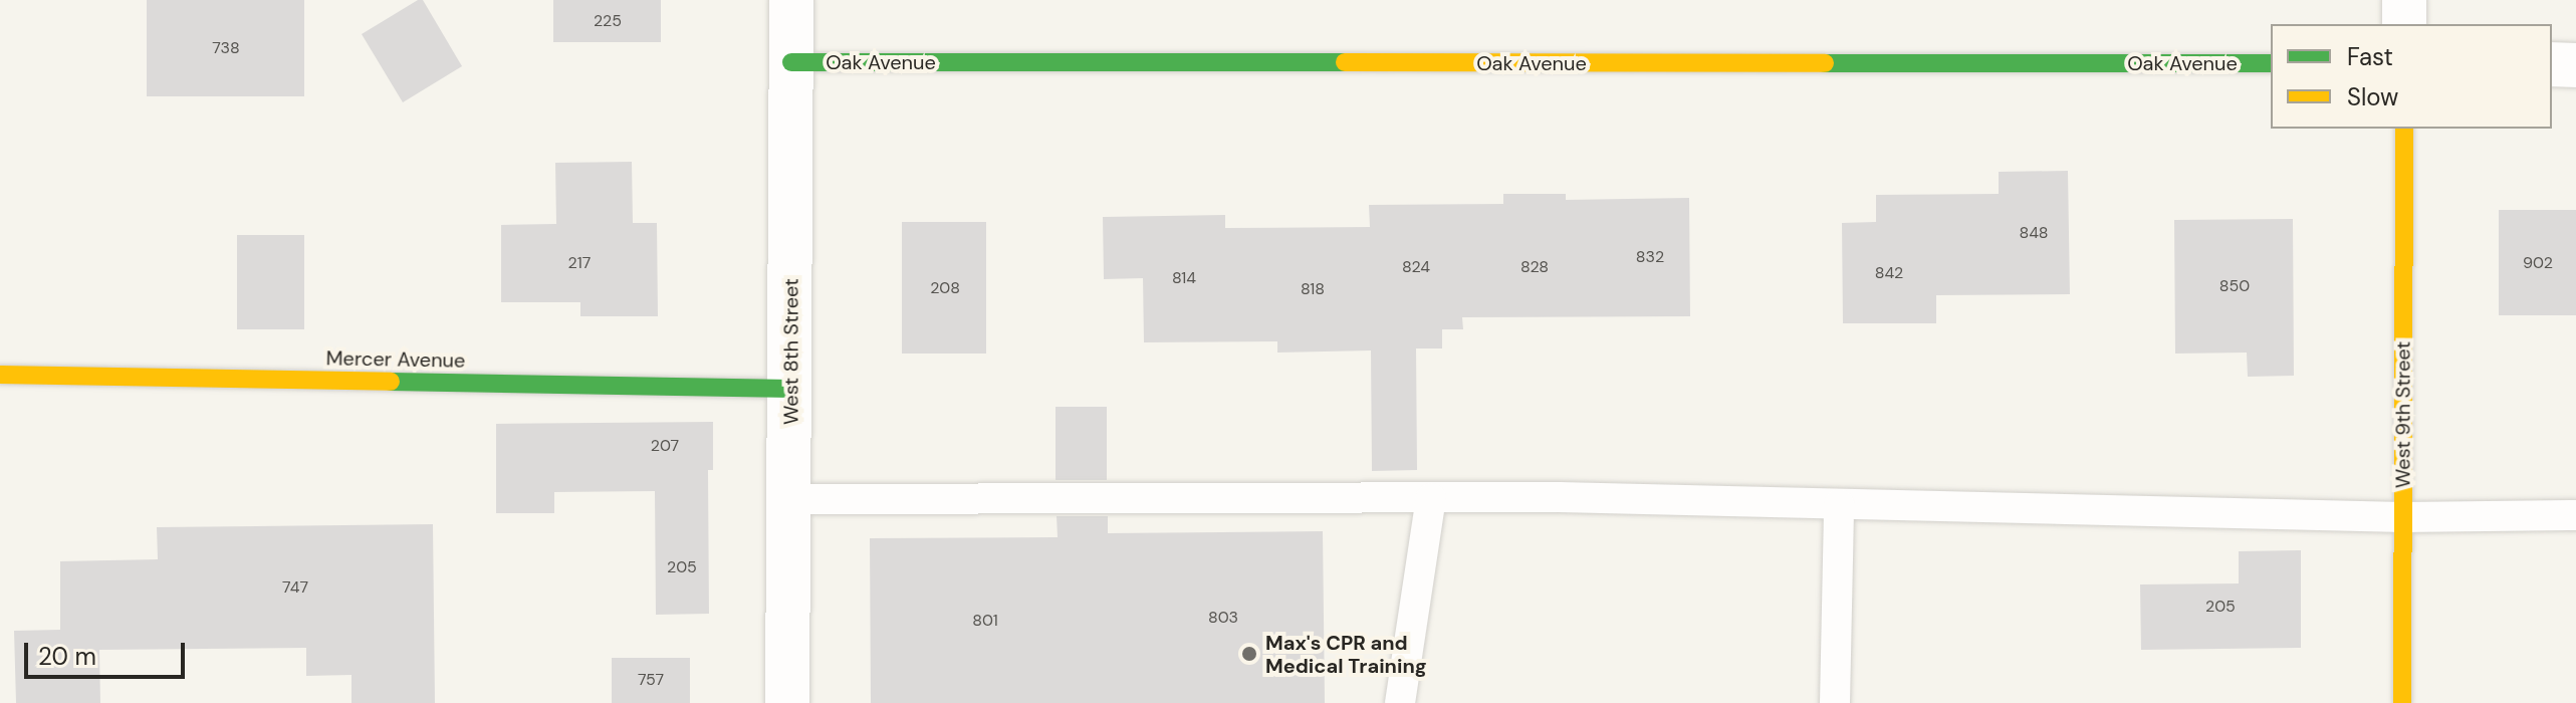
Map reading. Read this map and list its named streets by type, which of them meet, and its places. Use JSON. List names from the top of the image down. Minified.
{"streets":{"street":["Oak Avenue","West 8th Street","Mercer Avenue","West 9th Street"]},"crossings":[["Oak Avenue","West 8th Street"],["West 8th Street","Mercer Avenue"]],"places":["Max's CPR and Medical Training"],"house_numbers":["225","738","848","832","217","902","824","828","842","814","850","208","818","207","205","747","205","803","801","757"],"legend":["Fast","Slow"],"scale_bar":"20 m"}
